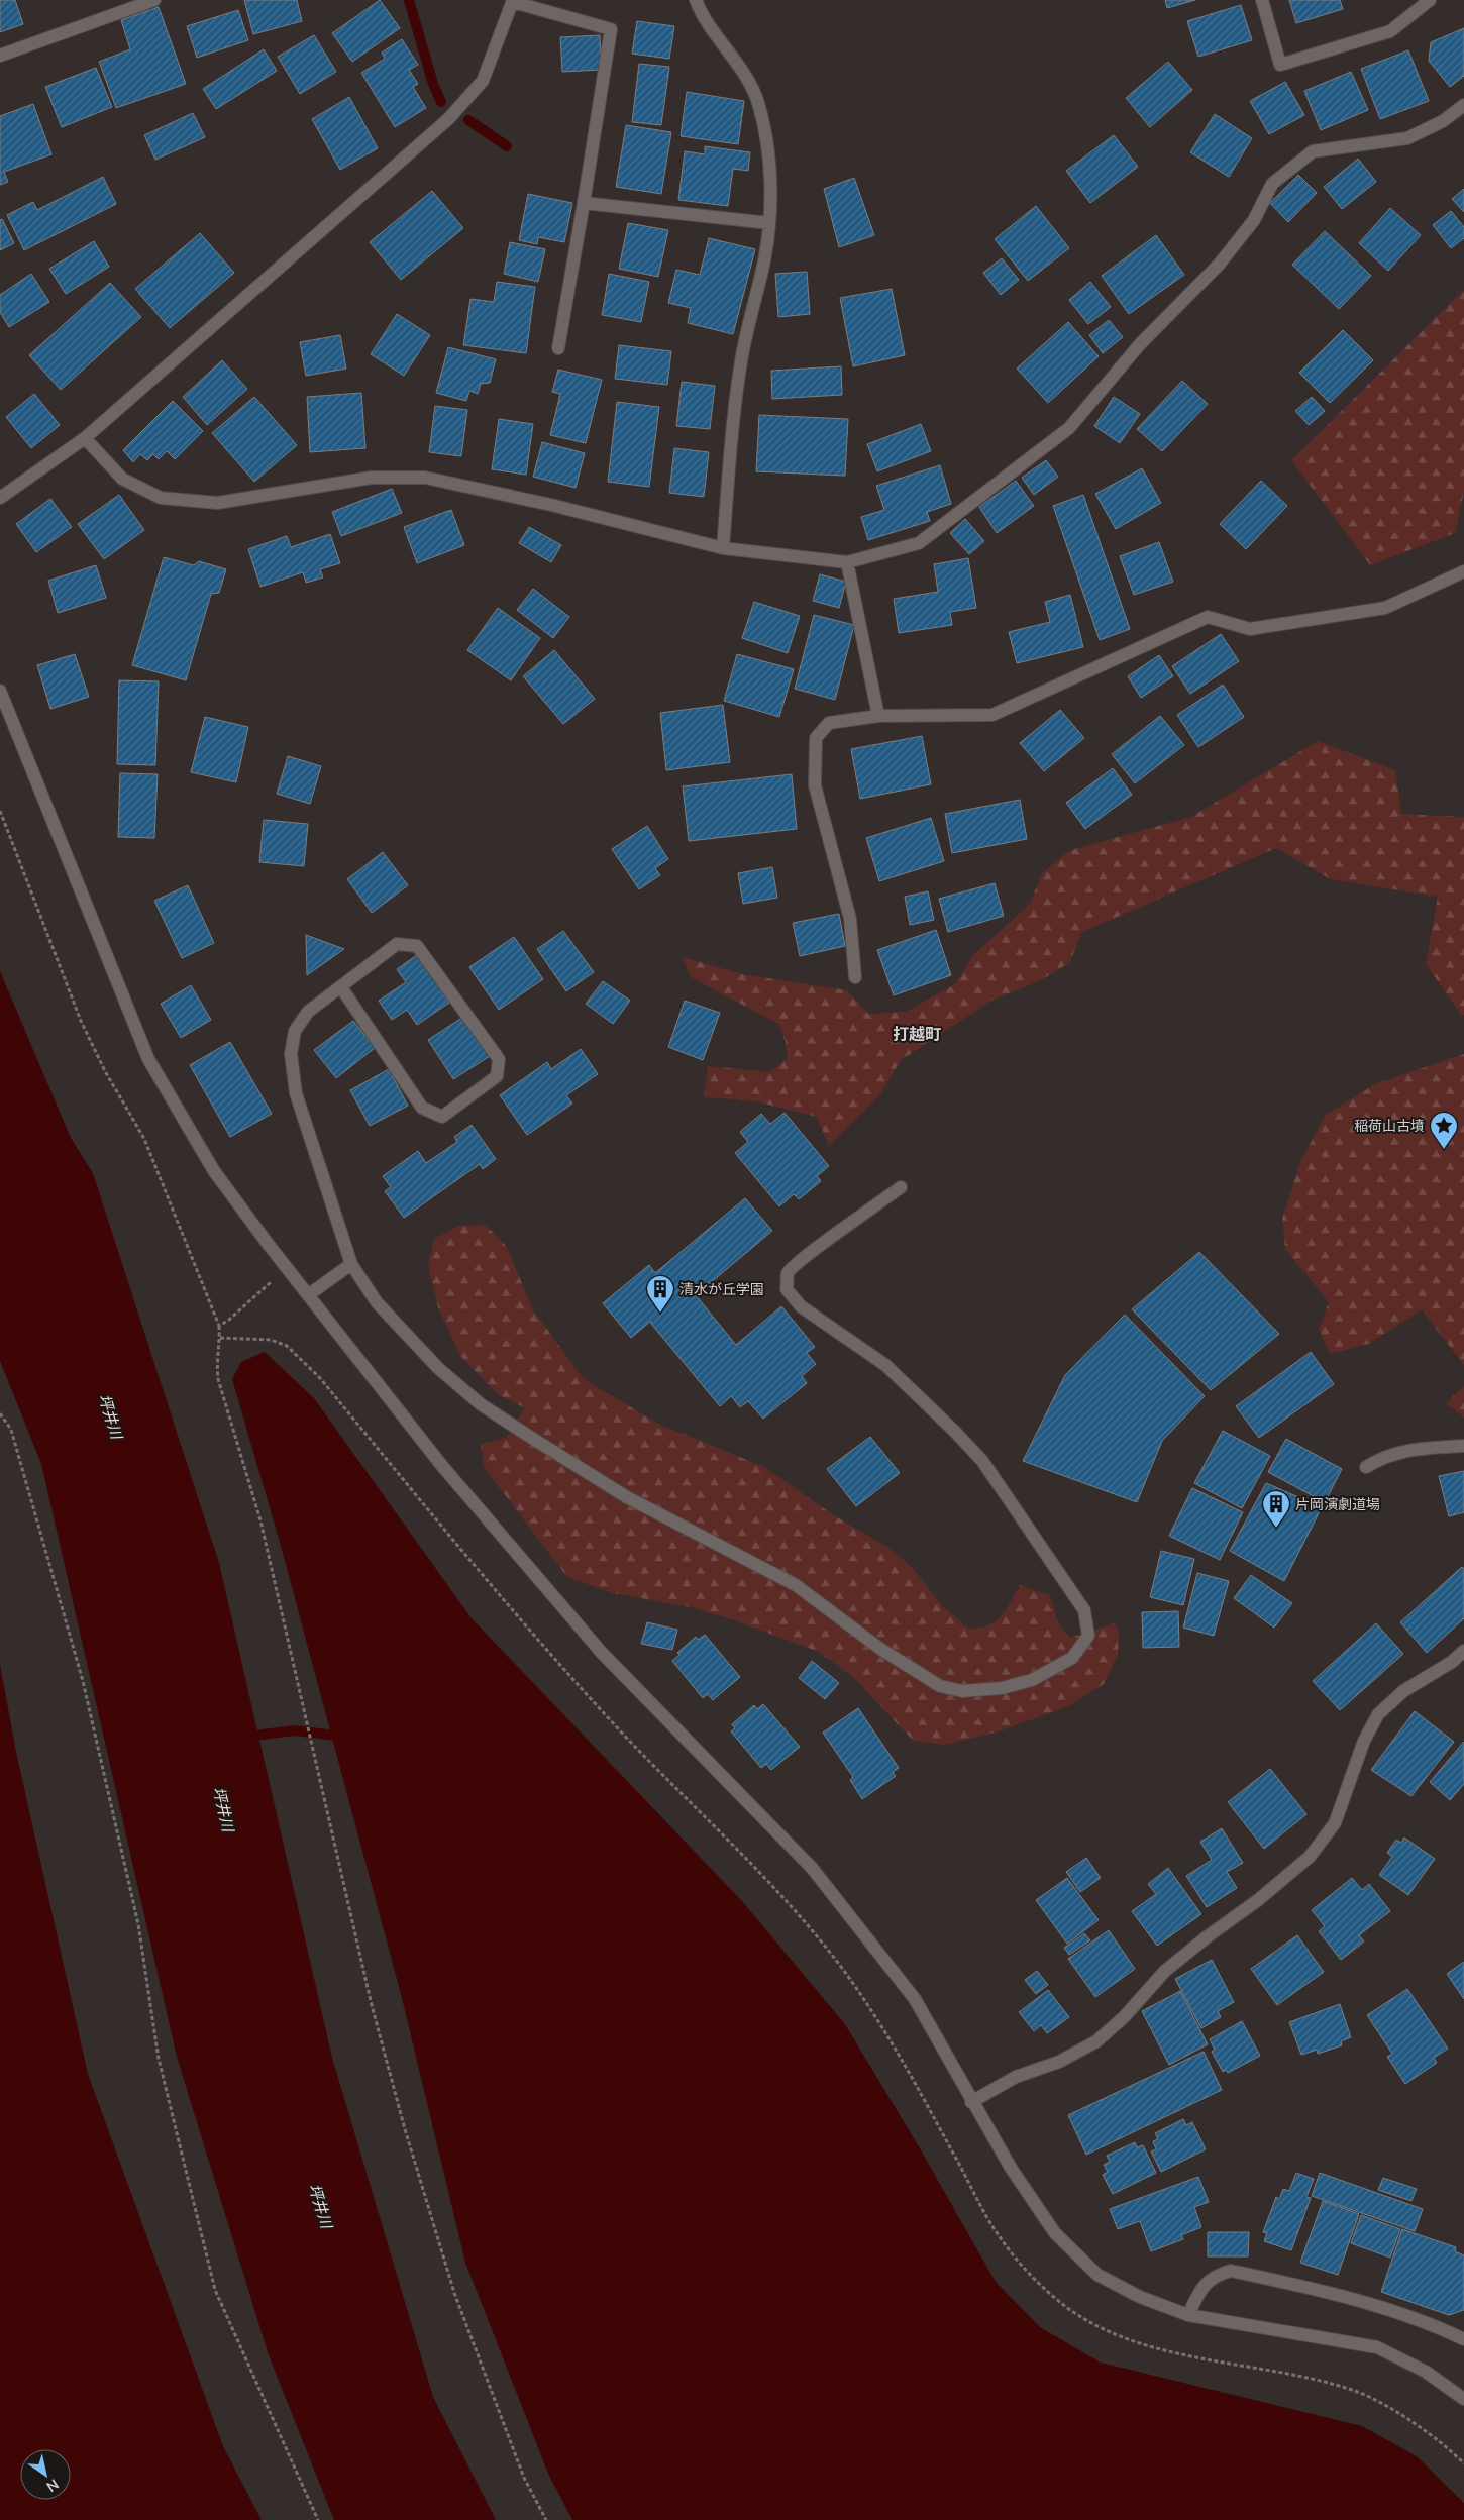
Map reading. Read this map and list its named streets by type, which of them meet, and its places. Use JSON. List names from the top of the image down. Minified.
{"districts":["打越町"],"water":["坪井川"],"places":{"place":["稲荷山古墳"],"building":["清水が丘学園","片岡演劇道場"]},"north":"bottom right"}
